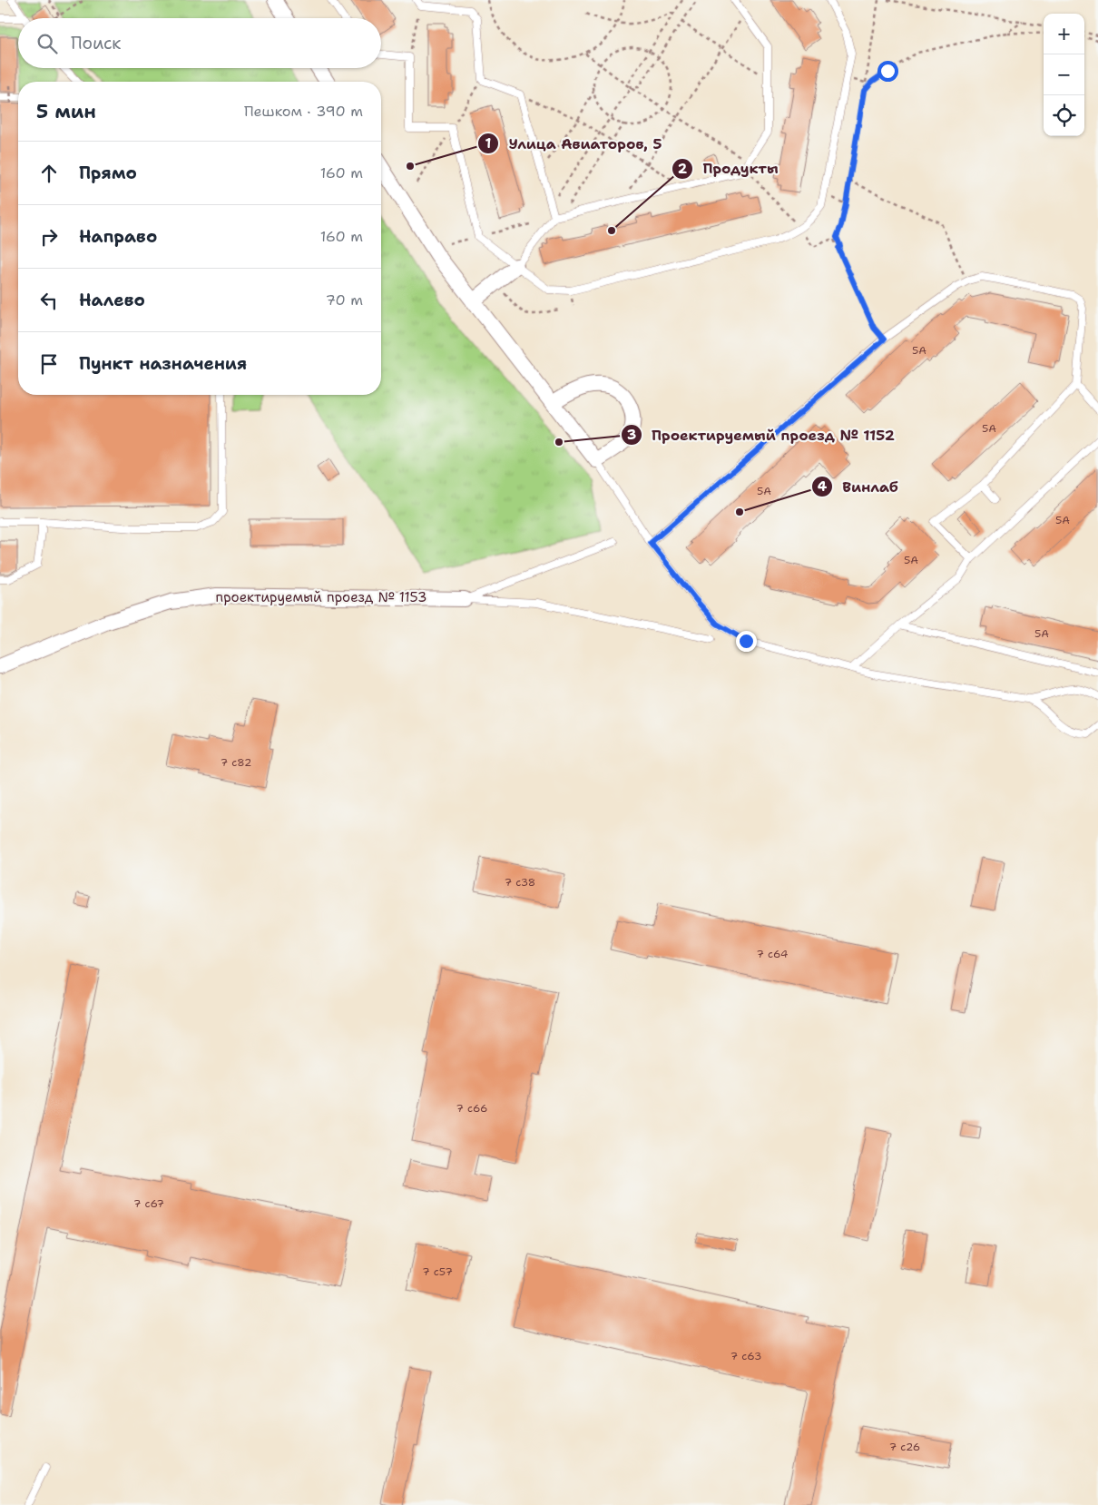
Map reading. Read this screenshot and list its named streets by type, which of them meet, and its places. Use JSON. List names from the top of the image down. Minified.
{"streets":{"street":["проектируемый проезд № 1153"]},"places":["Улица Авиаторов, 5","Продукты","Проектируемый проезд № 1152","Винлаб"],"house_numbers":["5А","5А","5А","5А","5А","5А","7 c82","7 с38","7 с64","7 с66","7 с67","7 с57","7 с63","7 с26"],"page":{"map_buttons":["+","−"],"search":"Поиск","heading":["5 мин","Пешком · 390 m"],"list":[["Прямо","160 m"],["Направо","160 m"],["Налево","70 m"],"Пункт назначения"]}}
